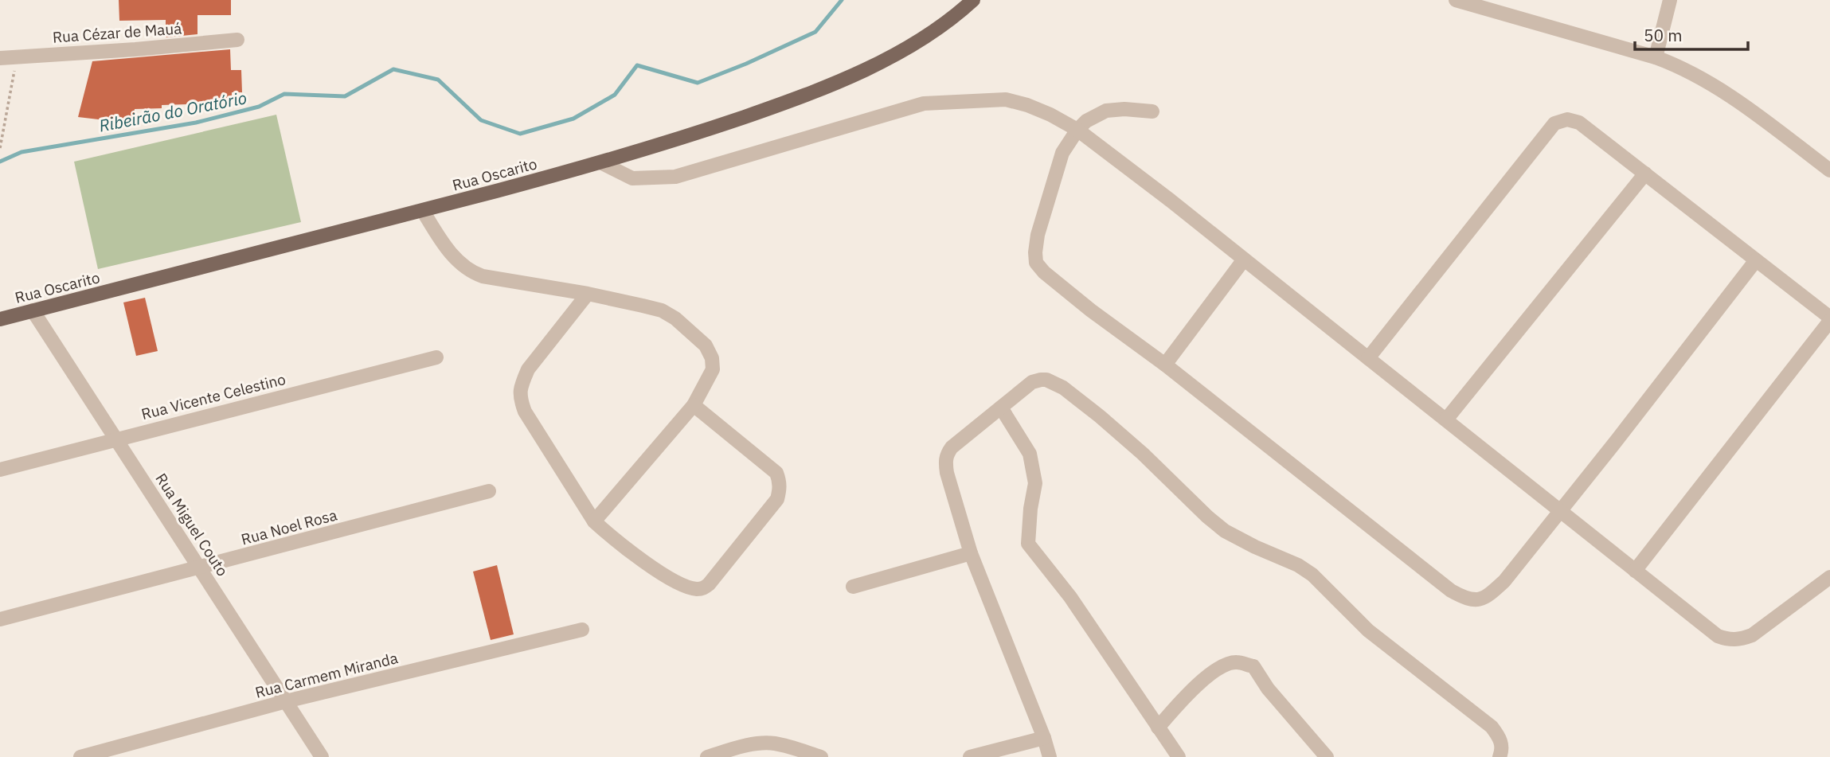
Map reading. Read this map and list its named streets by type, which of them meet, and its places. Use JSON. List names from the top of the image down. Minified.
{"streets":{"main road":["Rua Oscarito"],"street":["Rua Cézar de Mauá","Rua Vicente Celestino","Rua Miguel Couto","Rua Noel Rosa","Rua Carmem Miranda"]},"crossings":[["Rua Oscarito","Rua Miguel Couto"],["Rua Vicente Celestino","Rua Miguel Couto"],["Rua Miguel Couto","Rua Noel Rosa"],["Rua Miguel Couto","Rua Carmem Miranda"]],"water":["Ribeirão do Oratório"],"scale_bar":"50 m"}
